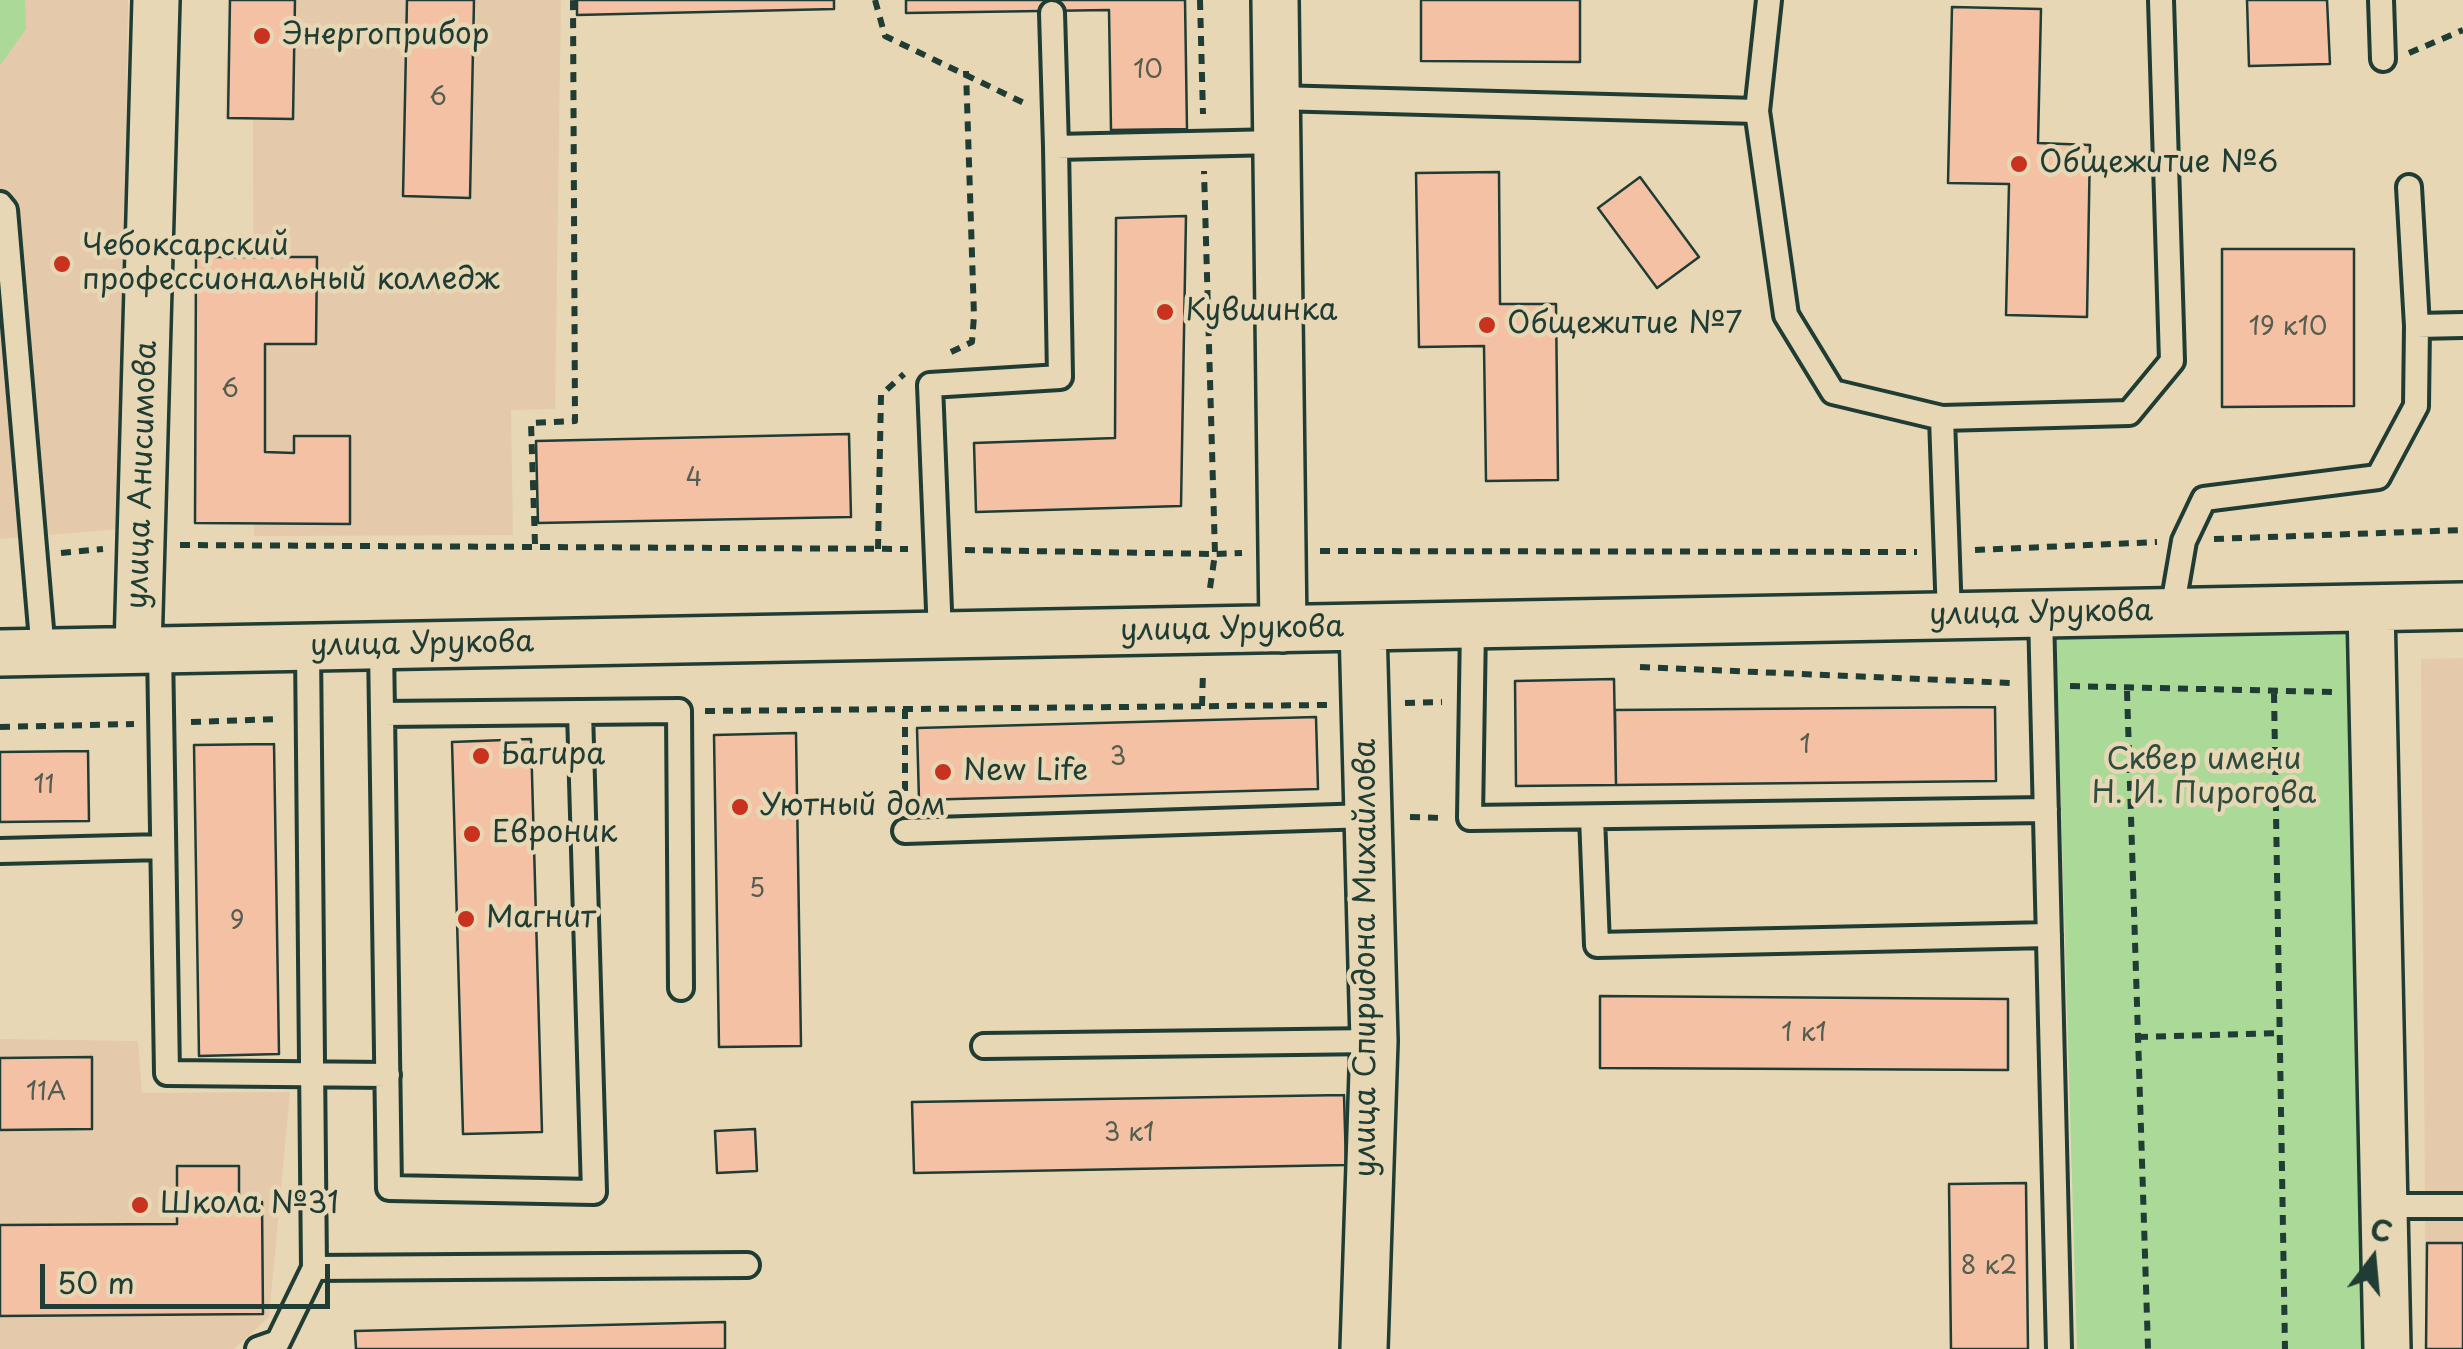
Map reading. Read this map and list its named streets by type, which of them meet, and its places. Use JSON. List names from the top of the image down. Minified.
{"streets":{"street":["улица Анисимова","улица Урукова","улица Спиридона Михайлова"]},"crossings":[["улица Анисимова","улица Урукова"],["улица Урукова","улица Спиридона Михайлова"]],"parks":["Сквер имени Н. И. Пирогова"],"places":["Энергоприбор","Общежитие №6","Чебоксарский профессиональный колледж","Кувшинка","Общежитие №7","Багира","New Life","Уютный дом","Евроник","Магнит","Школа №31"],"house_numbers":["10","6","19 к10","6","4","1","3","11","5","9","1 к1","11А","3 к1","8 к2"],"scale_bar":"50 m","north":"top"}
